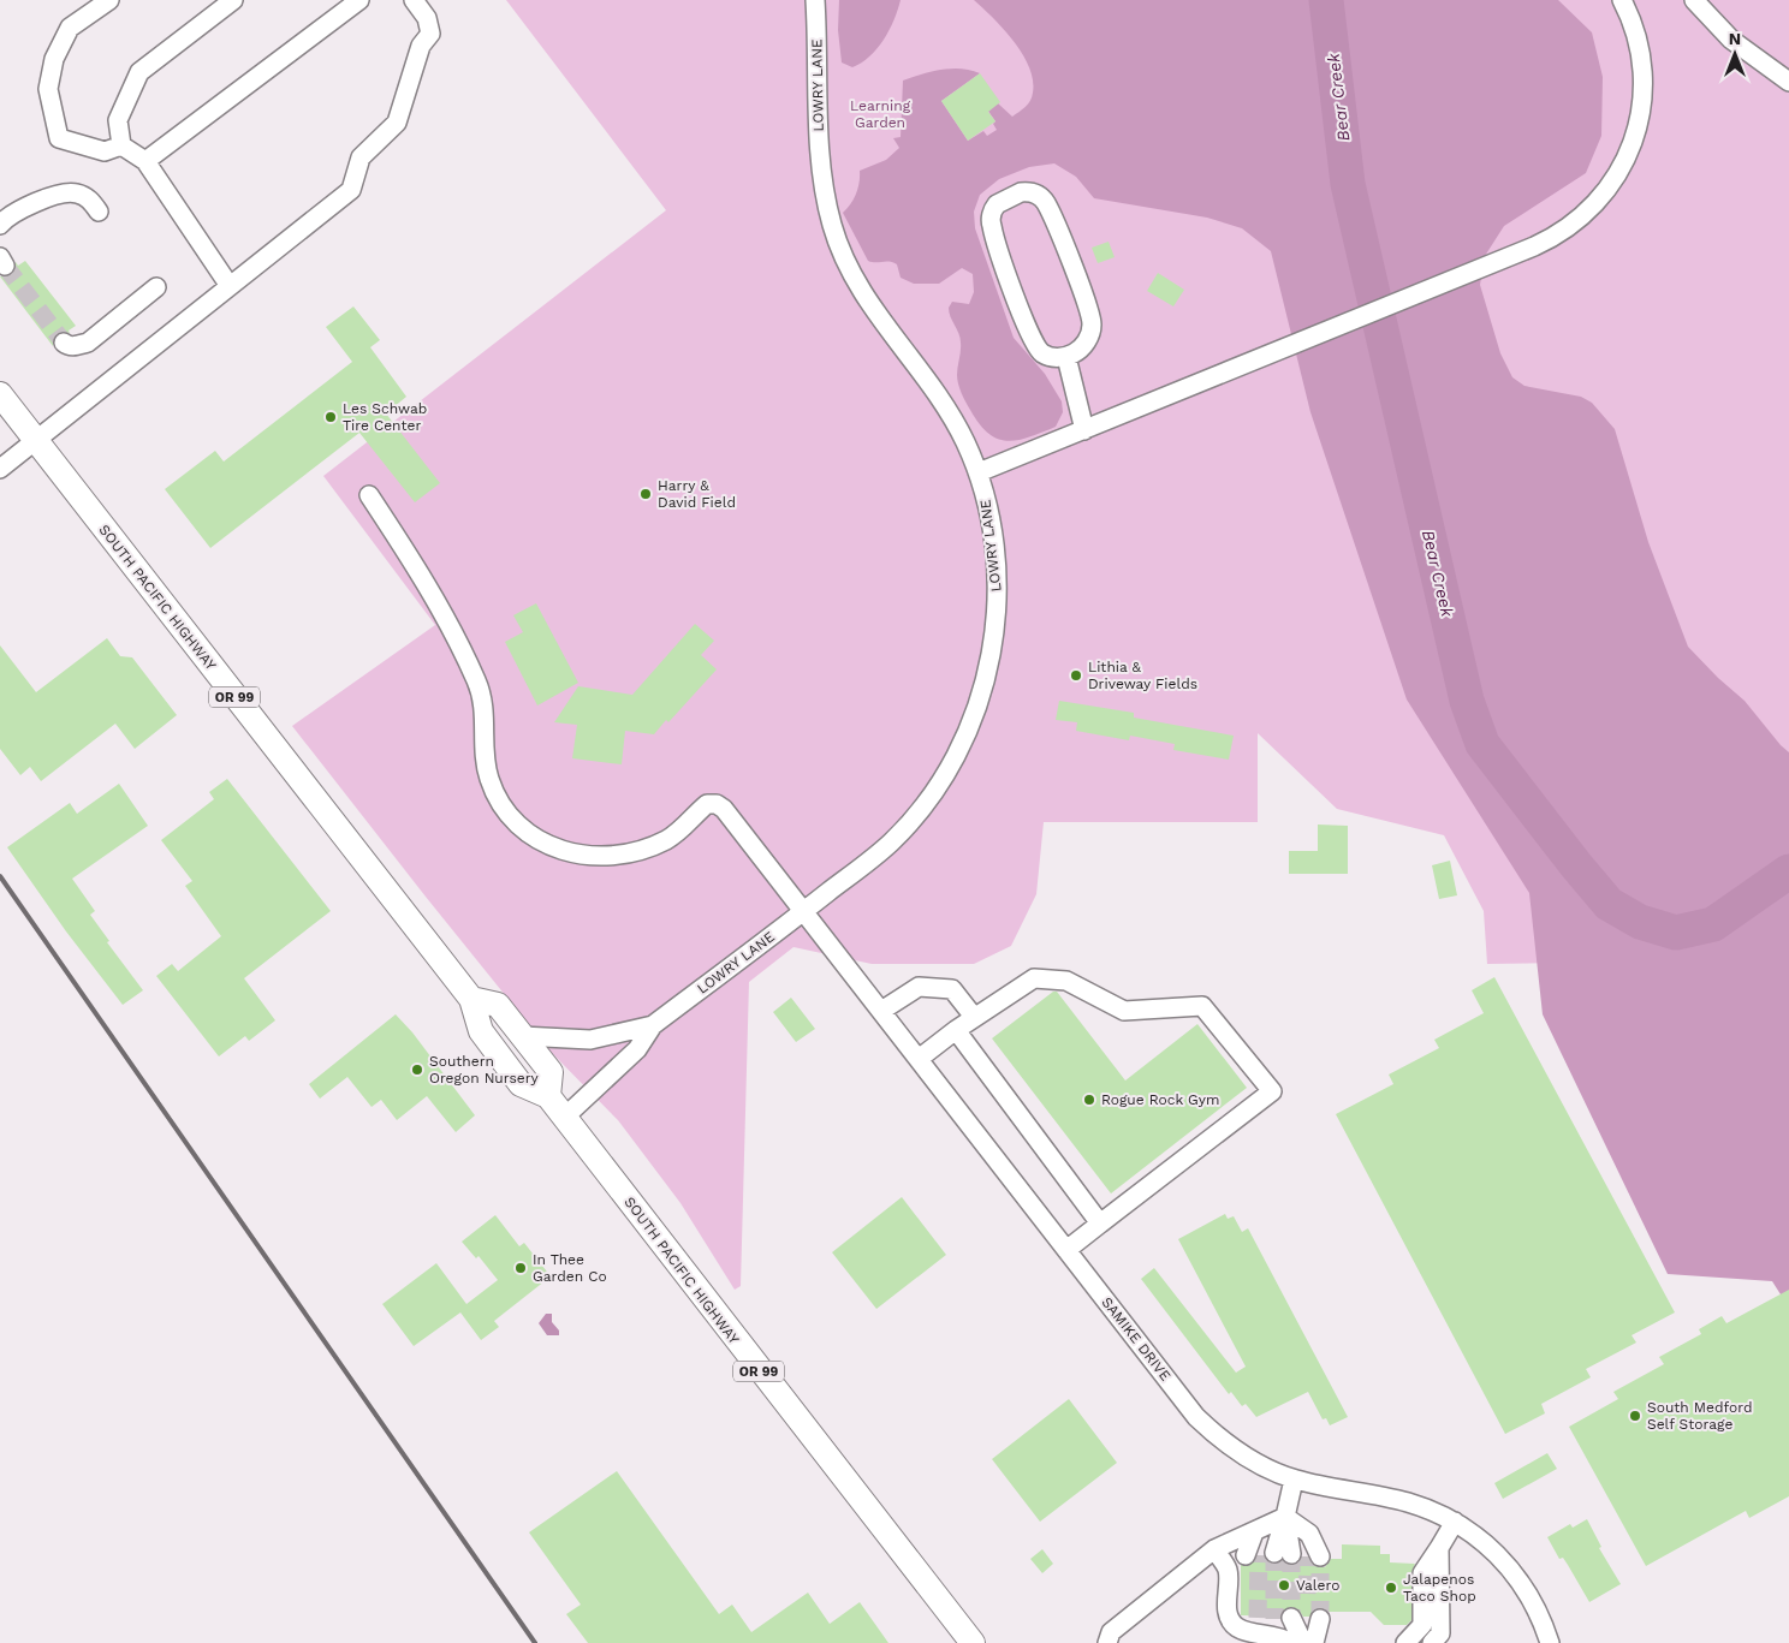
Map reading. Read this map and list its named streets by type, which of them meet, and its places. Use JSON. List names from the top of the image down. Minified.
{"streets":{"main road":["SOUTH PACIFIC HIGHWAY","OR 99"],"street":["LOWRY LANE","SAMIKE DRIVE"]},"crossings":[["LOWRY LANE","SOUTH PACIFIC HIGHWAY"],["LOWRY LANE","SAMIKE DRIVE"]],"water":["Bear Creek"],"parks":["Learning Garden"],"places":["Les Schwab Tire Center","Harry & David Field","Lithia & Driveway Fields","Southern Oregon Nursery","Rogue Rock Gym","In Thee Garden Co","South Medford Self Storage","Valero","Jalapenos Taco Shop"],"north":"top"}
